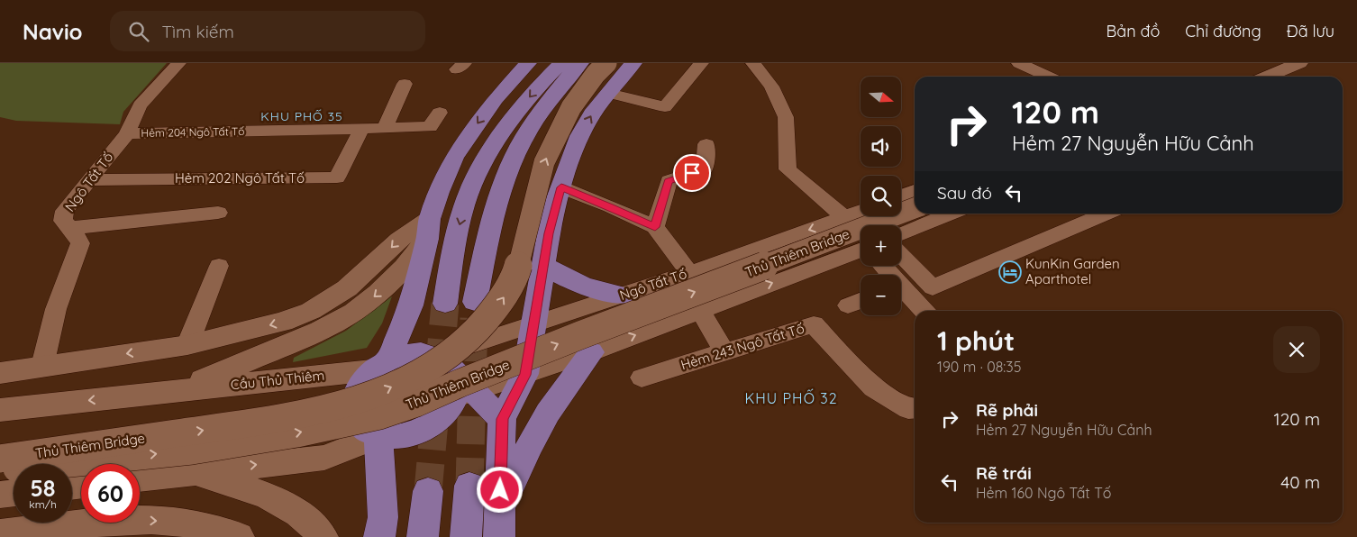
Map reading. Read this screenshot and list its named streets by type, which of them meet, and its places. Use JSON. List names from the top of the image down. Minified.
{"streets":{"main road":["Thủ Thiêm Bridge","Cầu Thủ Thiêm"],"street":["Hẻm 204 Ngô Tất Tố","Hẻm 202 Ngô Tất Tố","Ngô Tất Tố","Hẻm 243 Ngô Tất Tố"]},"crossings":[["Hẻm 204 Ngô Tất Tố","Hẻm 202 Ngô Tất Tố"],["Hẻm 204 Ngô Tất Tố","Ngô Tất Tố"],["Hẻm 202 Ngô Tất Tố","Ngô Tất Tố"],["Ngô Tất Tố","Cầu Thủ Thiêm"]],"districts":["KHU PHỐ 35","KHU PHỐ 32"],"places":{"hotel":["KunKin Garden Aparthotel"]},"north":"right","page":{"header":"Navio","search":"Tìm kiếm","nav":["Bản đồ","Chỉ đường","Đã lưu"],"map_buttons":["+","−"],"turn":["120 m","Hẻm 27 Nguyễn Hữu Cảnh"],"then":"Sau đó","heading":["1 phút","190 m · 08:35"],"list":[{"name":"Rẽ phải","note":"Hẻm 27 Nguyễn Hữu Cảnh","value":"120 m"},{"name":"Rẽ trái","note":"Hẻm 160 Ngô Tất Tố","value":"40 m"}],"speed":"58 km/h","limit":"60"}}
